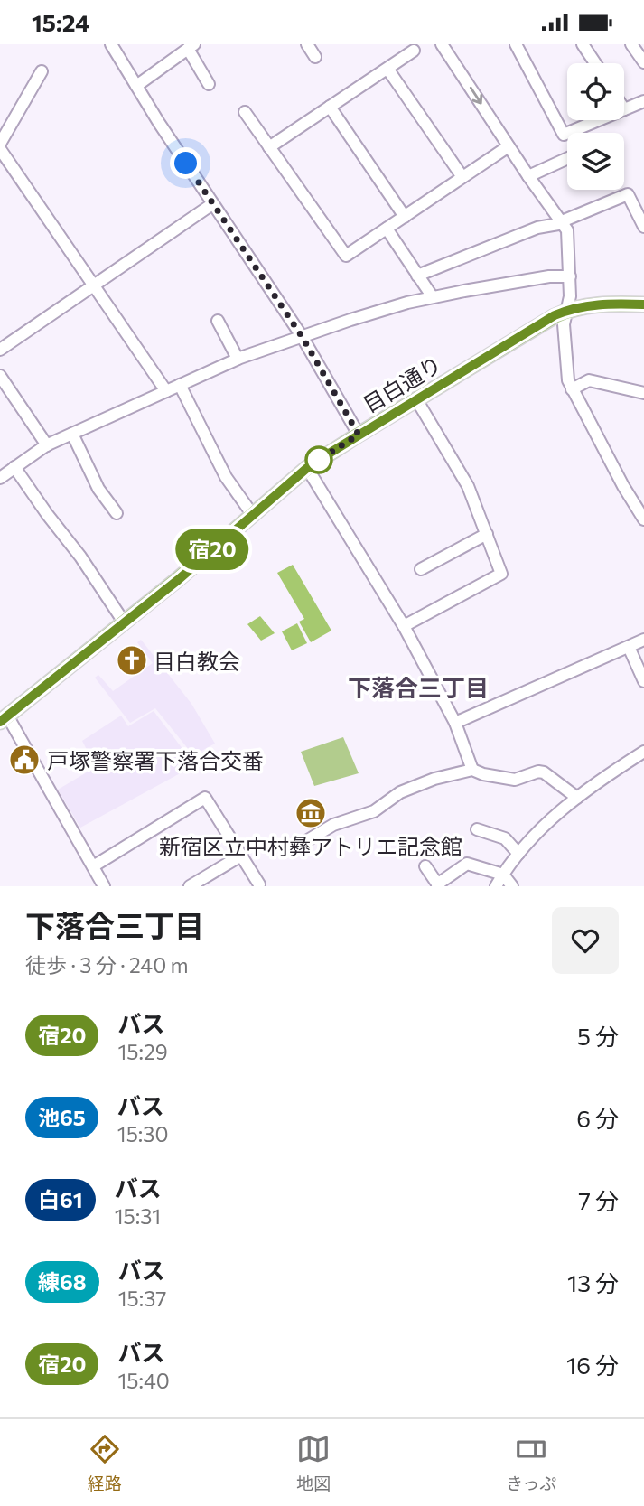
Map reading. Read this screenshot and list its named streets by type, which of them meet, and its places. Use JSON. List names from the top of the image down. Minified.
{"streets":{"main road":["目白通り"]},"districts":["下落合三丁目"],"places":{"church":["目白教会"],"public building":["戸塚警察署下落合交番"],"museum":["新宿区立中村彝アトリエ記念館"]},"lines":["bus line 宿20"],"page":{"status":"15:24","on_map":"宿20","heading":["下落合三丁目","徒歩 · 3 分 · 240 m"],"list":[{"mark":"宿20","name":"バス","note":"15:29","value":"5 分"},{"mark":"池65","name":"バス","note":"15:30","value":"6 分"},{"mark":"白61","name":"バス","note":"15:31","value":"7 分"},{"mark":"練68","name":"バス","note":"15:37","value":"13 分"},{"mark":"宿20","name":"バス","note":"15:40","value":"16 分"}],"tabs":["経路","地図","きっぷ"]}}
